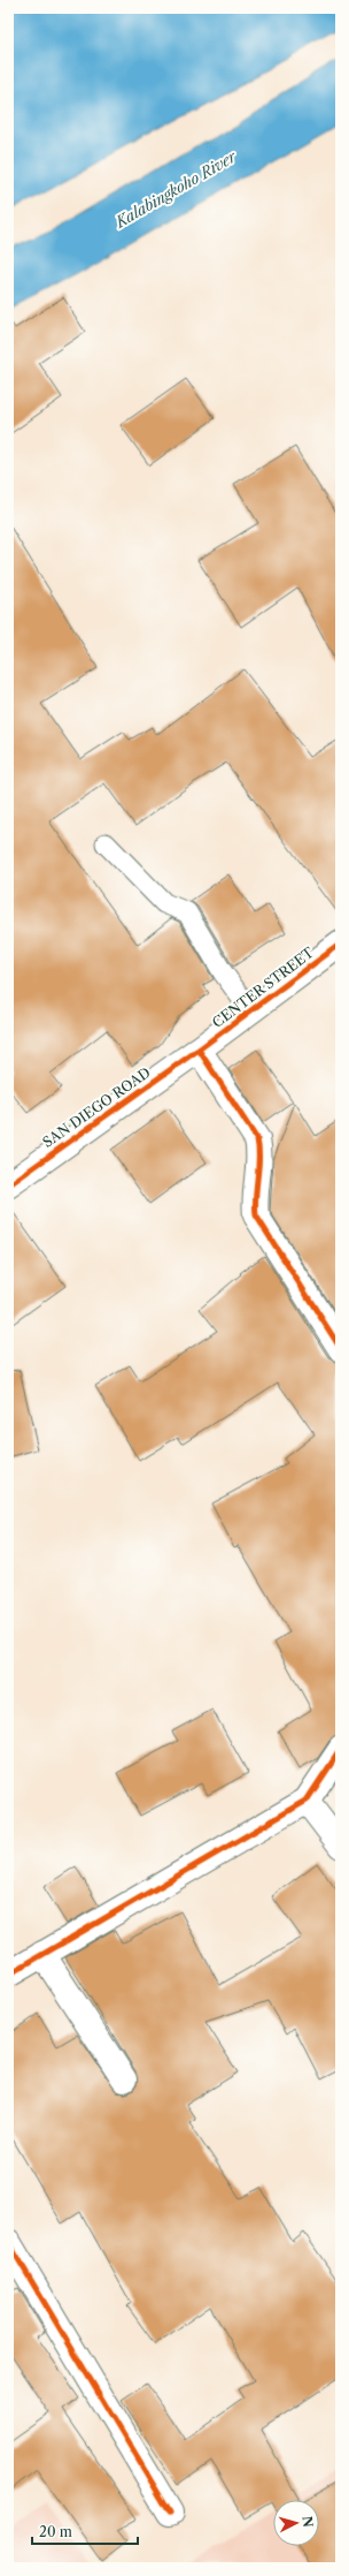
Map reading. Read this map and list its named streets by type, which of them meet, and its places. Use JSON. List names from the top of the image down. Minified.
{"streets":{"street":["CENTER STREET","SAN DIEGO ROAD"]},"crossings":[["CENTER STREET","SAN DIEGO ROAD"]],"water":["Kalabingkoho River"],"scale_bar":"20 m","north":"right"}
